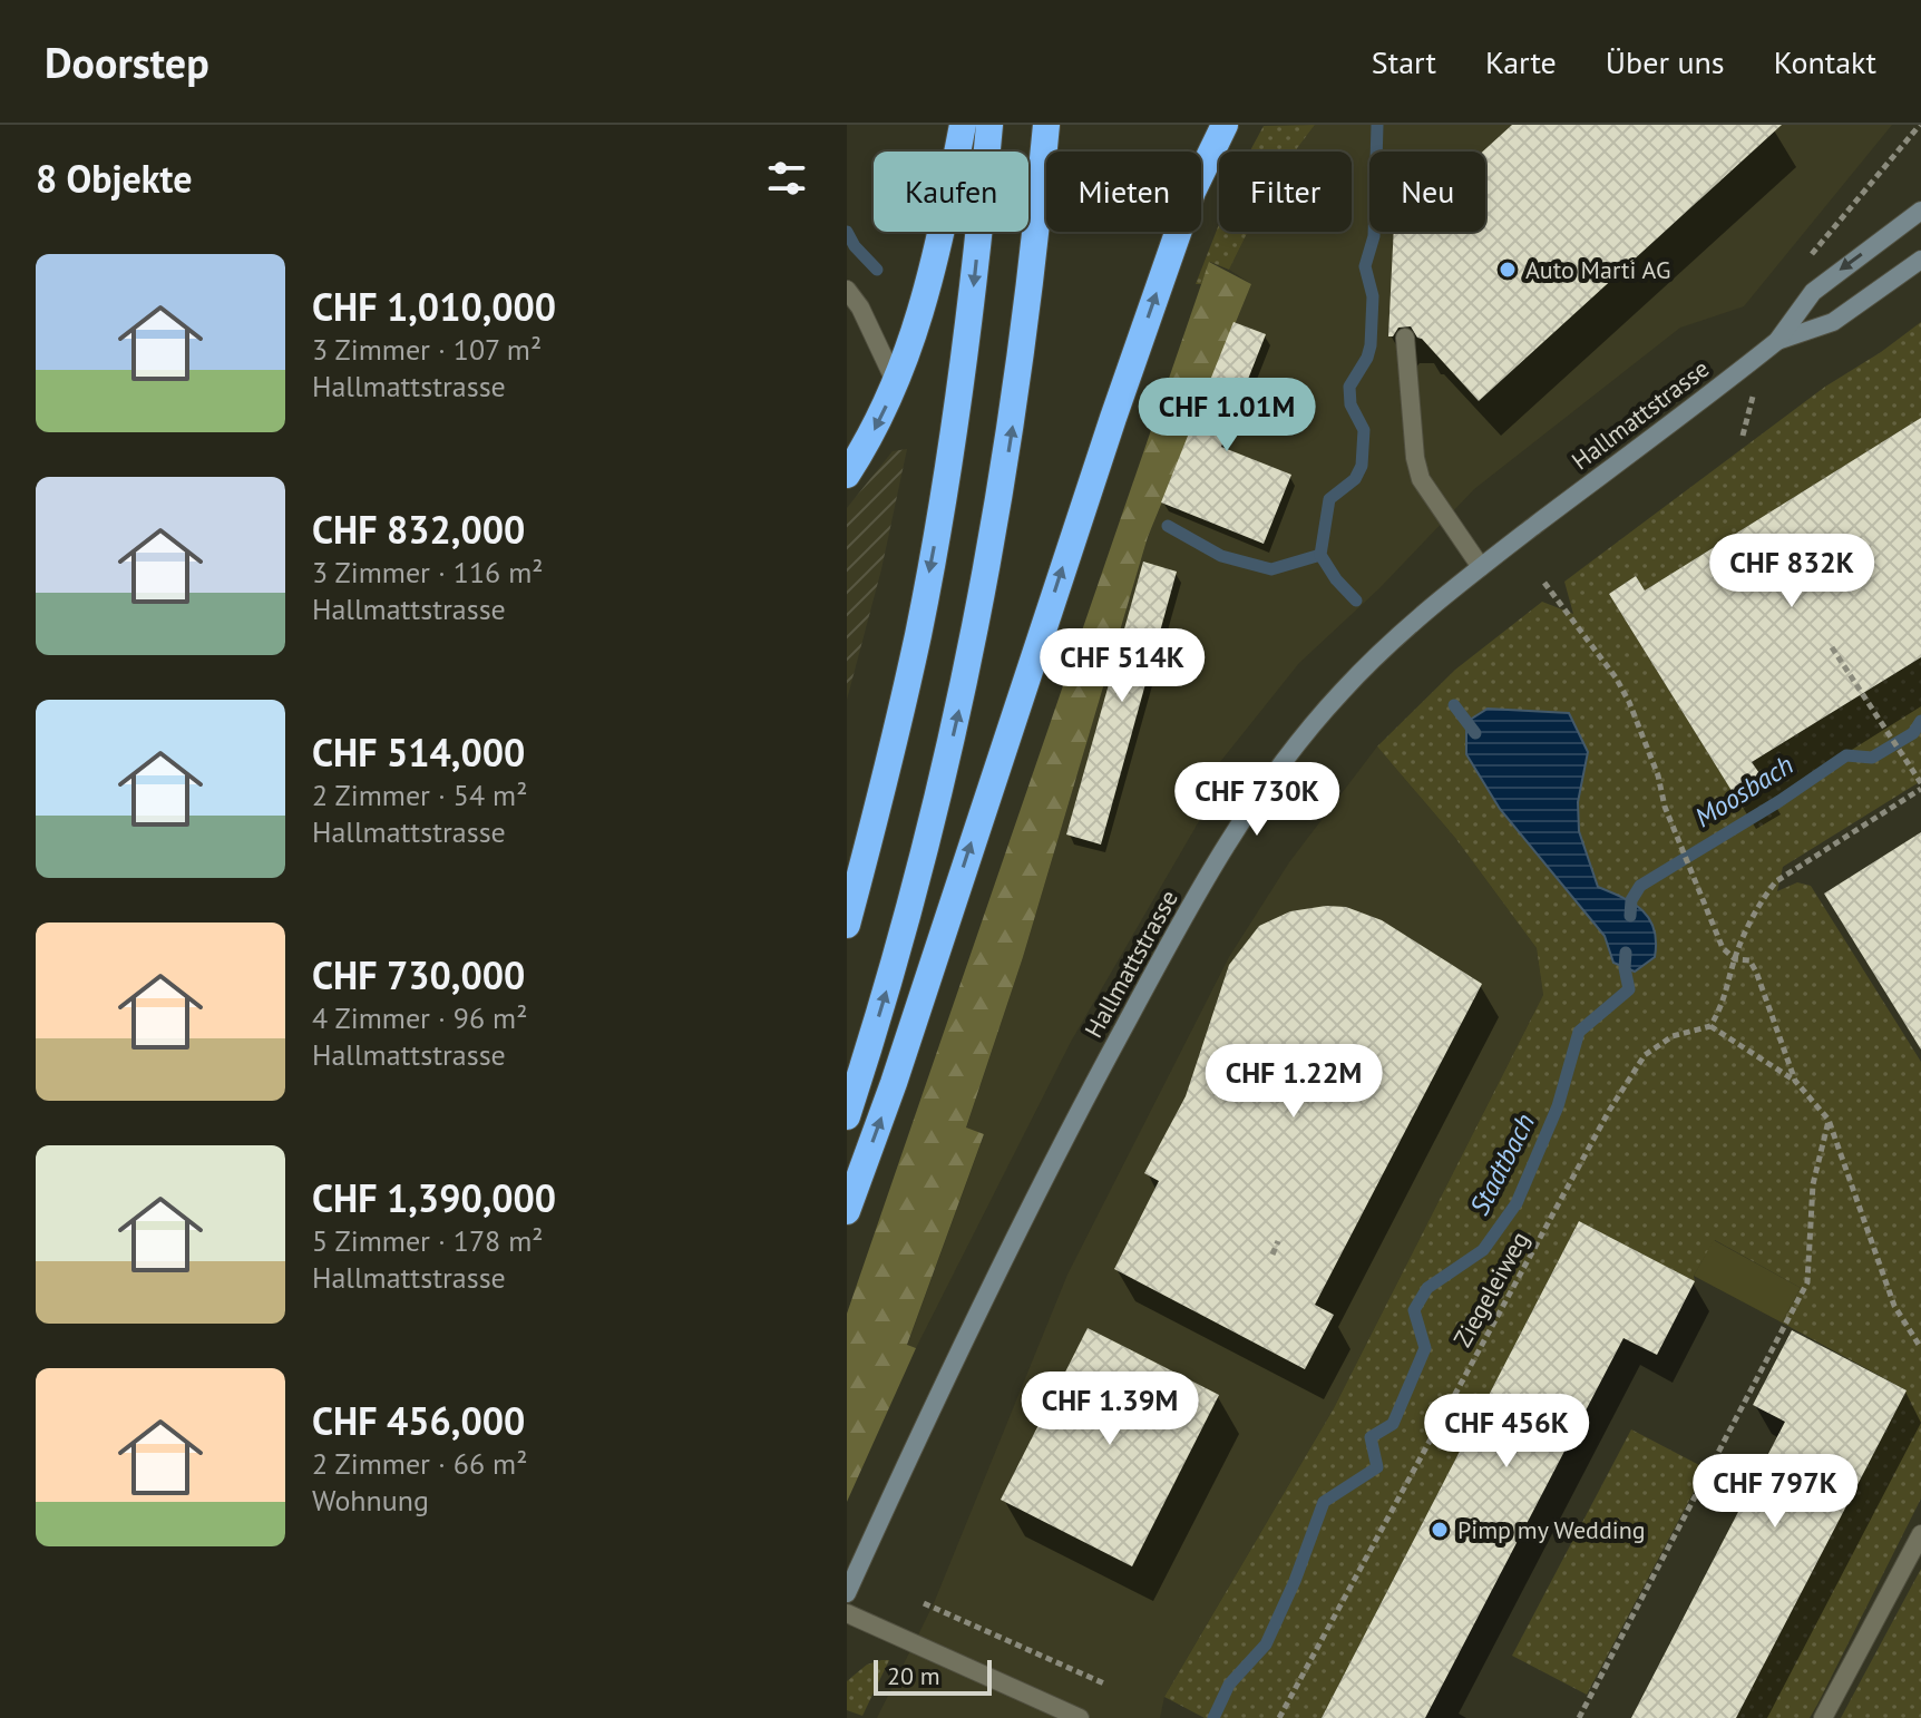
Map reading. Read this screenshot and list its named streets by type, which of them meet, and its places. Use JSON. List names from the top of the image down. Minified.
{"streets":{"main road":["Hallmattstrasse"],"path":["Ziegeleiweg"]},"water":["Moosbach","Stadtbach"],"places":["Auto Marti AG","Pimp my Wedding"],"scale_bar":"20 m","page":{"header":"Doorstep","nav":["Start","Karte","Über uns","Kontakt"],"heading":"8 Objekte","chip":["Kaufen","Mieten","Filter","Neu"],"list":[{"name":"CHF 1,010,000","note":"3 Zimmer · 107 m² · Hallmattstrasse"},{"name":"CHF 832,000","note":"3 Zimmer · 116 m² · Hallmattstrasse"},{"name":"CHF 514,000","note":"2 Zimmer · 54 m² · Hallmattstrasse"},{"name":"CHF 730,000","note":"4 Zimmer · 96 m² · Hallmattstrasse"},{"name":"CHF 1,390,000","note":"5 Zimmer · 178 m² · Hallmattstrasse"},{"name":"CHF 456,000","note":"2 Zimmer · 66 m² · Wohnung"}],"price":["CHF 1.01M","CHF 832K","CHF 514K","CHF 730K","CHF 1.22M","CHF 1.39M","CHF 456K","CHF 797K"],"scale":"20 m"}}
